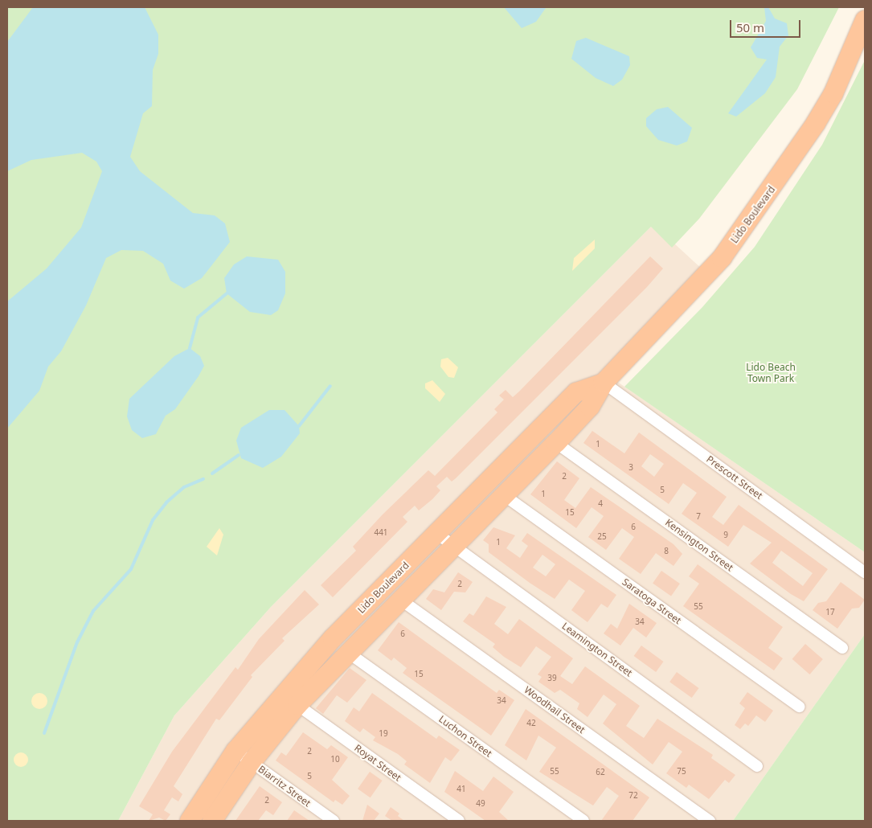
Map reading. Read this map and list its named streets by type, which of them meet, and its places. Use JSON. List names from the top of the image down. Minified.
{"streets":{"highway":["Lido Boulevard"],"street":["Prescott Street","Kensington Street","Saratoga Street","Leamington Street","Woodhail Street","Luchon Street","Royat Street","Biarritz Street"]},"crossings":[["Lido Boulevard","Prescott Street"],["Lido Boulevard","Kensington Street"],["Lido Boulevard","Saratoga Street"],["Lido Boulevard","Leamington Street"],["Lido Boulevard","Woodhail Street"],["Lido Boulevard","Luchon Street"],["Lido Boulevard","Royat Street"],["Lido Boulevard","Biarritz Street"]],"parks":["Lido Beach Town Park"],"house_numbers":["1","3","2","5","1","4","15","7","6","441","9","25","1","8","2","55","17","34","6","15","39","34","42","19","2","10","55","75","62","5","41","72","2","49"],"scale_bar":"50 m"}
